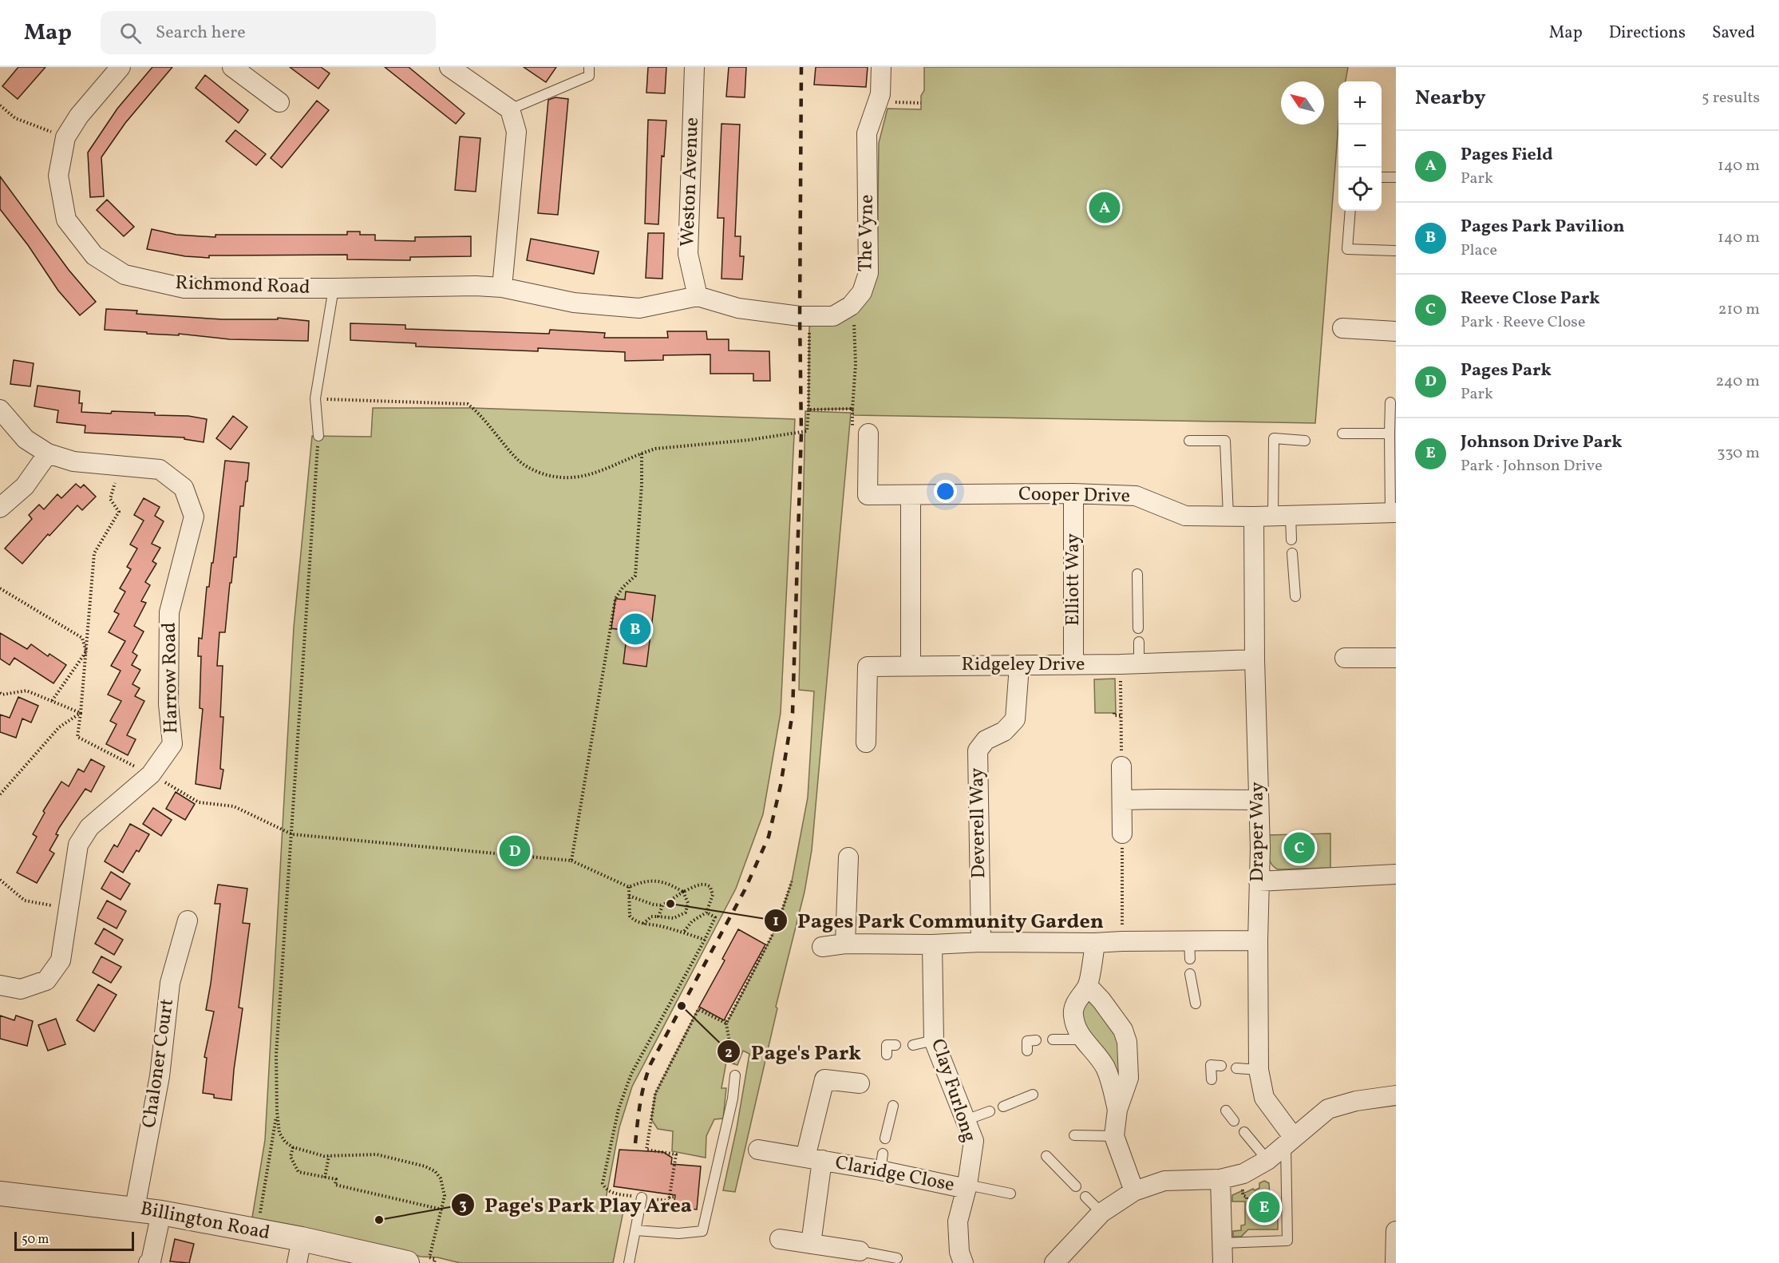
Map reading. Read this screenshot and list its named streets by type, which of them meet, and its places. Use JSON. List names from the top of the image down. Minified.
{"streets":{"street":["Weston Avenue","The Vyne","Richmond Road","Cooper Drive","Elliott Way","Ridgeley Drive","Harrow Road","Deverell Way","Draper Way","Chaloner Court","Clay Furlong","Claridge Close","Billington Road"]},"crossings":[["Weston Avenue","Richmond Road"],["The Vyne","Richmond Road"],["Cooper Drive","Elliott Way"],["Cooper Drive","Draper Way"],["Elliott Way","Ridgeley Drive"],["Ridgeley Drive","Deverell Way"],["Ridgeley Drive","Draper Way"],["Chaloner Court","Billington Road"],["Clay Furlong","Claridge Close"]],"places":["Pages Park Community Garden","Page's Park","Page's Park Play Area"],"scale_bar":"50 m","north":"top left","page":{"header":"Map","search":"Search here","nav":["Map","Directions","Saved"],"heading":["Nearby","5 results"],"map_buttons":["+","−"],"list":[{"mark":"A","name":"Pages Field","note":"Park","value":"140 m"},{"mark":"B","name":"Pages Park Pavilion","note":"Place","value":"140 m"},{"mark":"C","name":"Reeve Close Park","note":"Park · Reeve Close","value":"210 m"},{"mark":"D","name":"Pages Park","note":"Park","value":"240 m"},{"mark":"E","name":"Johnson Drive Park","note":"Park · Johnson Drive","value":"330 m"}],"pins":["A","B","C","D","E"],"scale":"50 m"}}
